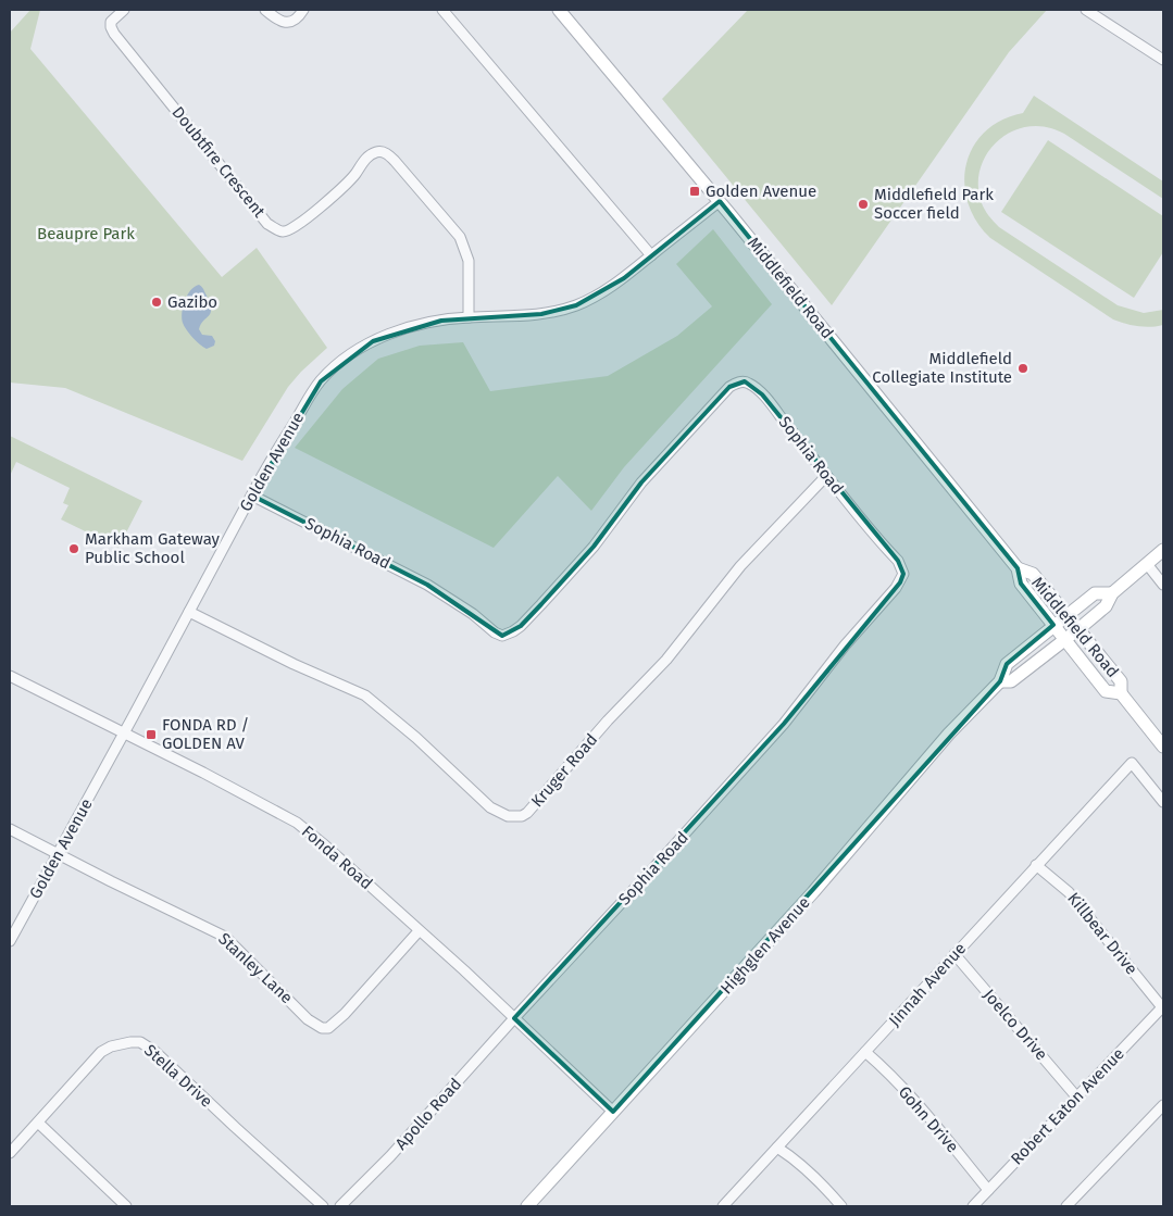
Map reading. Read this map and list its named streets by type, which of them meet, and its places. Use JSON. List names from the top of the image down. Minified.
{"streets":{"main road":["Middlefield Road","Highglen Avenue"],"street":["Doubtfire Crescent","Sophia Road","Golden Avenue","Kruger Road","Fonda Road","Killbear Drive","Stanley Lane","Jinnah Avenue","Joelco Drive","Stella Drive","Robert Eaton Avenue","Apollo Road","Gohn Drive"]},"crossings":[["Doubtfire Crescent","Golden Avenue"],["Middlefield Road","Golden Avenue"],["Middlefield Road","Highglen Avenue"],["Sophia Road","Golden Avenue"],["Sophia Road","Kruger Road"],["Sophia Road","Fonda Road"],["Sophia Road","Apollo Road"],["Golden Avenue","Kruger Road"],["Golden Avenue","Fonda Road"],["Golden Avenue","Stanley Lane"],["Fonda Road","Highglen Avenue"],["Fonda Road","Stanley Lane"],["Fonda Road","Apollo Road"],["Killbear Drive","Jinnah Avenue"],["Killbear Drive","Robert Eaton Avenue"],["Jinnah Avenue","Joelco Drive"],["Jinnah Avenue","Gohn Drive"],["Joelco Drive","Robert Eaton Avenue"],["Robert Eaton Avenue","Gohn Drive"]],"parks":["Beaupre Park"],"places":{"transit":["Golden Avenue","FONDA RD / GOLDEN AV"],"other":["Middlefield Park Soccer field","Gazibo","Middlefield Collegiate Institute","Markham Gateway Public School"]}}
